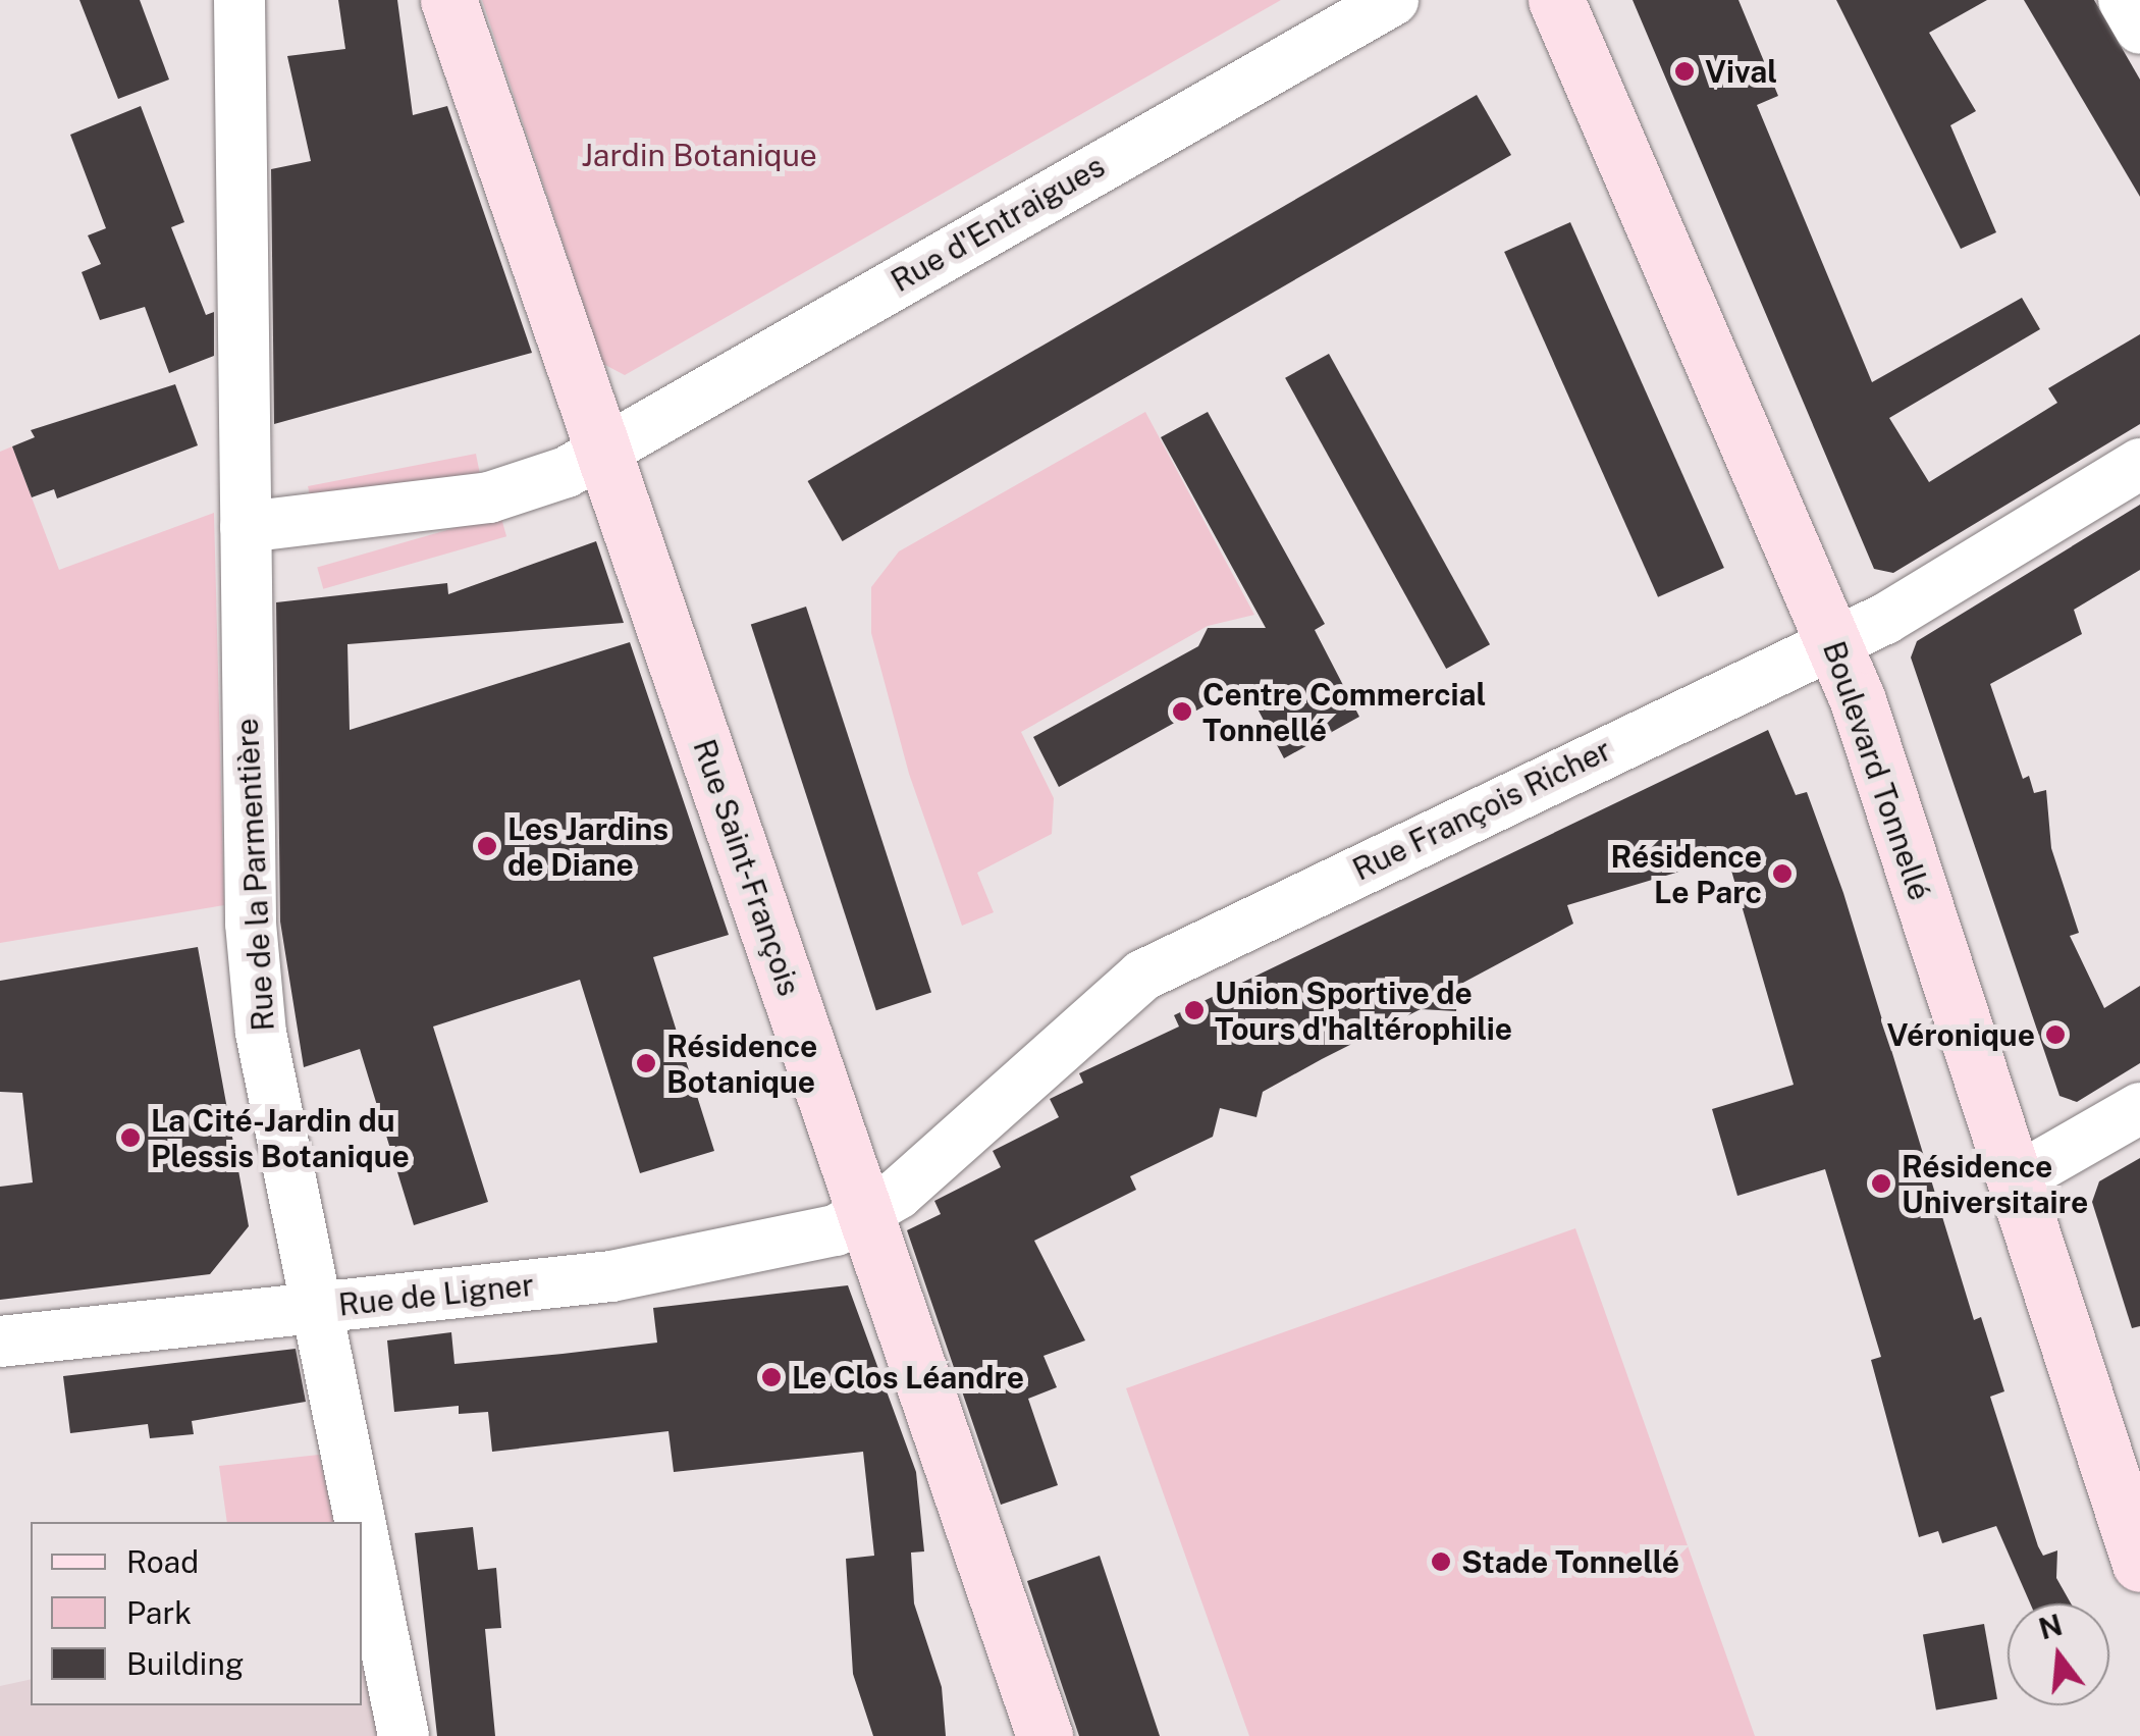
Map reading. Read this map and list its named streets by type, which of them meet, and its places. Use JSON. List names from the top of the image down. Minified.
{"streets":{"street":["Rue d'Entraigues","Boulevard Tonnellé","Rue François Richer","Rue Saint-François","Rue de la Parmentière","Rue de Ligner"]},"crossings":[["Rue d'Entraigues","Rue Saint-François"],["Rue d'Entraigues","Rue de la Parmentière"],["Boulevard Tonnellé","Rue François Richer"],["Rue François Richer","Rue Saint-François"],["Rue François Richer","Rue de Ligner"],["Rue Saint-François","Rue de Ligner"],["Rue de la Parmentière","Rue de Ligner"]],"parks":["Jardin Botanique"],"places":["Vival","Centre Commercial Tonnellé","Les Jardins de Diane","Résidence Le Parc","Union Sportive de Tours d'haltérophilie","Véronique","Résidence Botanique","La Cité-Jardin du Plessis Botanique","Résidence Universitaire","Le Clos Léandre","Stade Tonnellé"],"legend":["Road","Park","Building"],"north":"top"}
